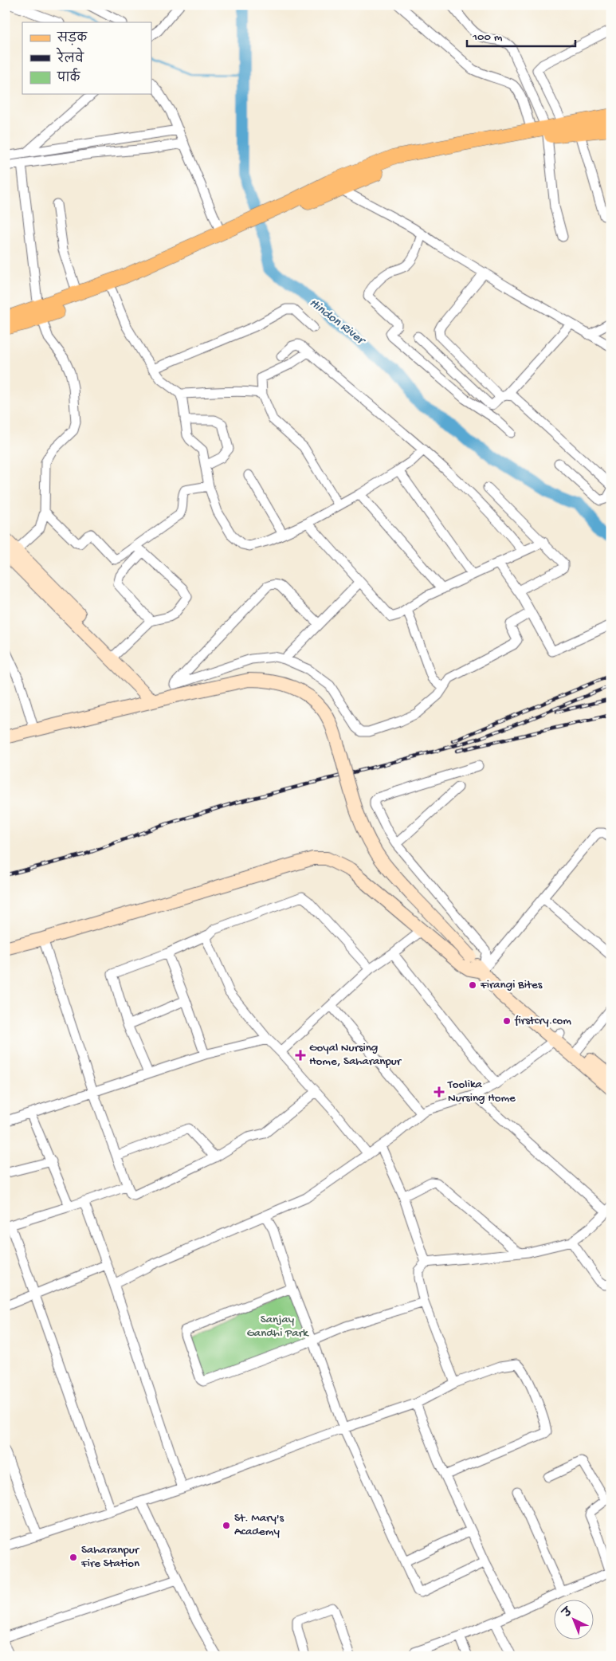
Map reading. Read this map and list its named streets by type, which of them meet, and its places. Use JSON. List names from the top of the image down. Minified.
{"water":["Hindon River"],"parks":["Sanjay Gandhi Park"],"places":{"other":["Firangi Bites","firstcry.com","St. Mary's Academy","Saharanpur Fire Station"],"health":["Goyal Nursing Home, Saharanpur","Toolika Nursing Home"]},"legend":["सड़क","रेलवे","पार्क"],"scale_bar":"100 m","north":"top left"}
